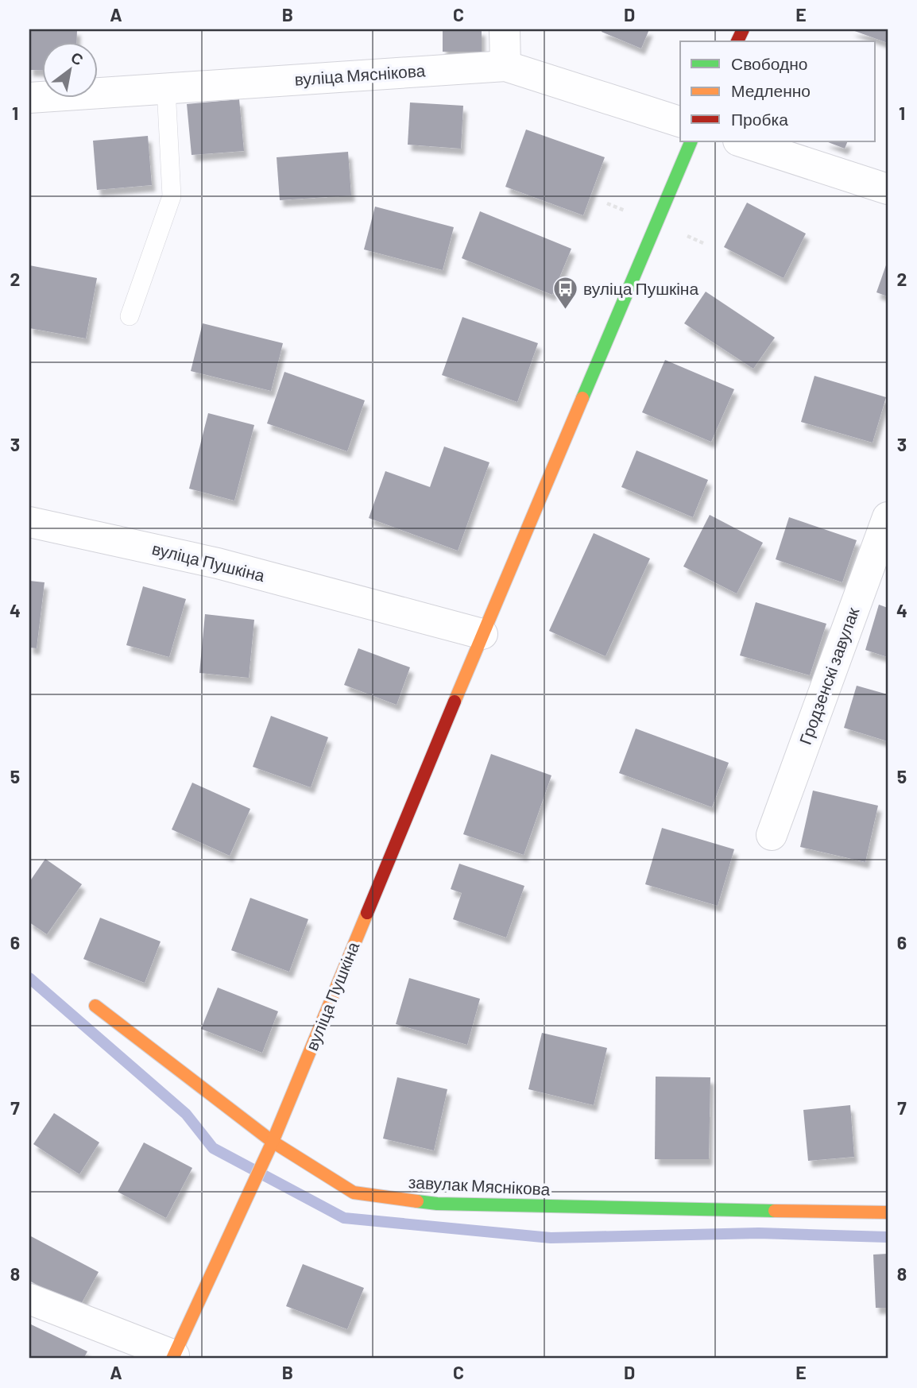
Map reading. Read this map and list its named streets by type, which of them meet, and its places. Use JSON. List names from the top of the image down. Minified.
{"streets":{"main road":["вуліца Пушкіна","завулак Мяснікова"],"street":["вуліца Мяснікова","Гродзенскі завулак"]},"crossings":[["вуліца Пушкіна","завулак Мяснікова"]],"places":{"bus stop":["вуліца Пушкіна"]},"legend":["Свободно","Медленно","Пробка"],"north":"top right","grid":{"columns":["A","B","C","D","E"],"rows":["1","2","3","4","5","6","7","8"]}}
